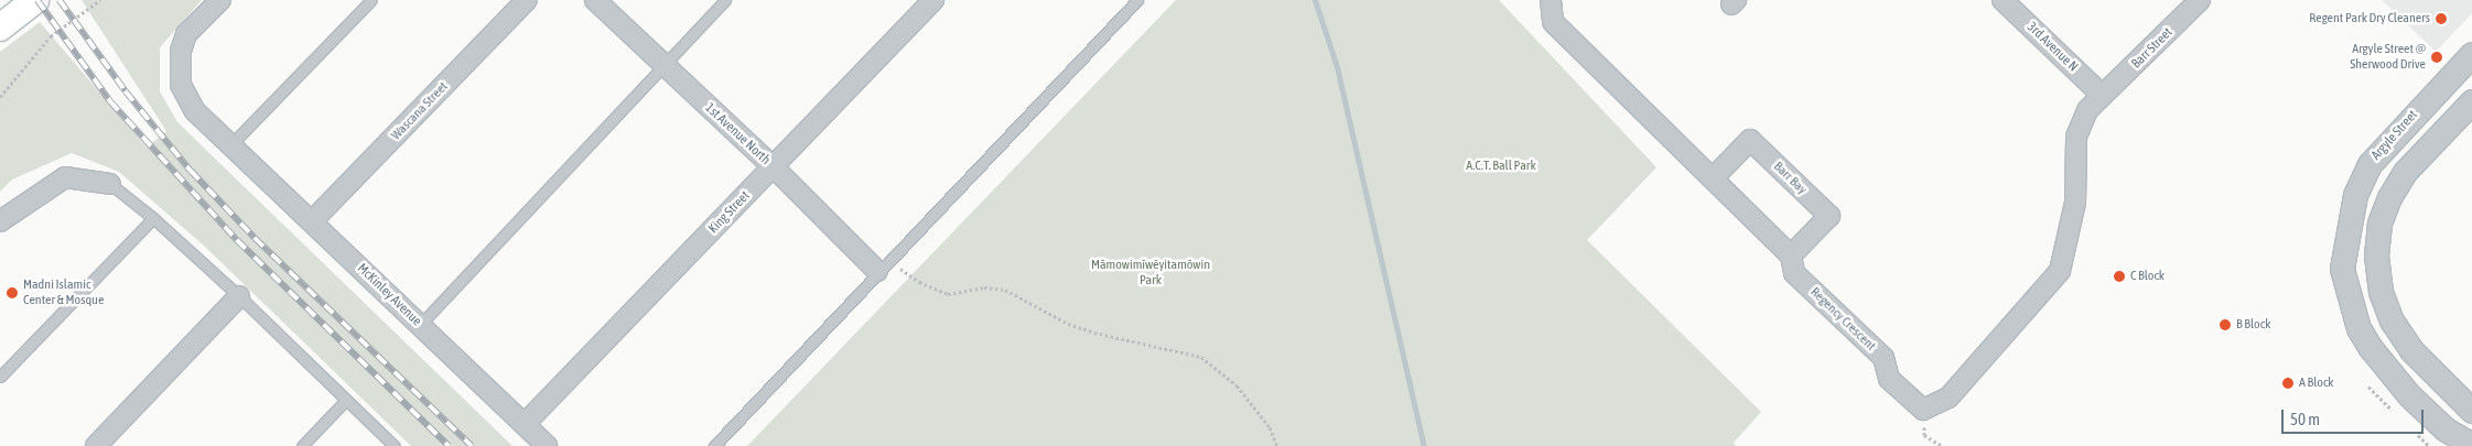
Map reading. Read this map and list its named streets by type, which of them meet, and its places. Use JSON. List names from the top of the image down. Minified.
{"streets":{"street":["3rd Avenue N","Barr Street","Wascana Street","1st Avenue North","Argyle Street","Barr Bay","King Street","McKinley Avenue","Regency Crescent"]},"crossings":[["3rd Avenue N","Barr Street"],["Wascana Street","McKinley Avenue"],["1st Avenue North","King Street"],["Barr Bay","Regency Crescent"],["King Street","McKinley Avenue"]],"parks":["A.C.T. Ball Park","Māmowimīwēyitamōwin Park"],"places":["Regent Park Dry Cleaners","Argyle Street @ Sherwood Drive","C Block","Madni Islamic Center & Mosque","B Block","A Block"],"scale_bar":"50 m"}
